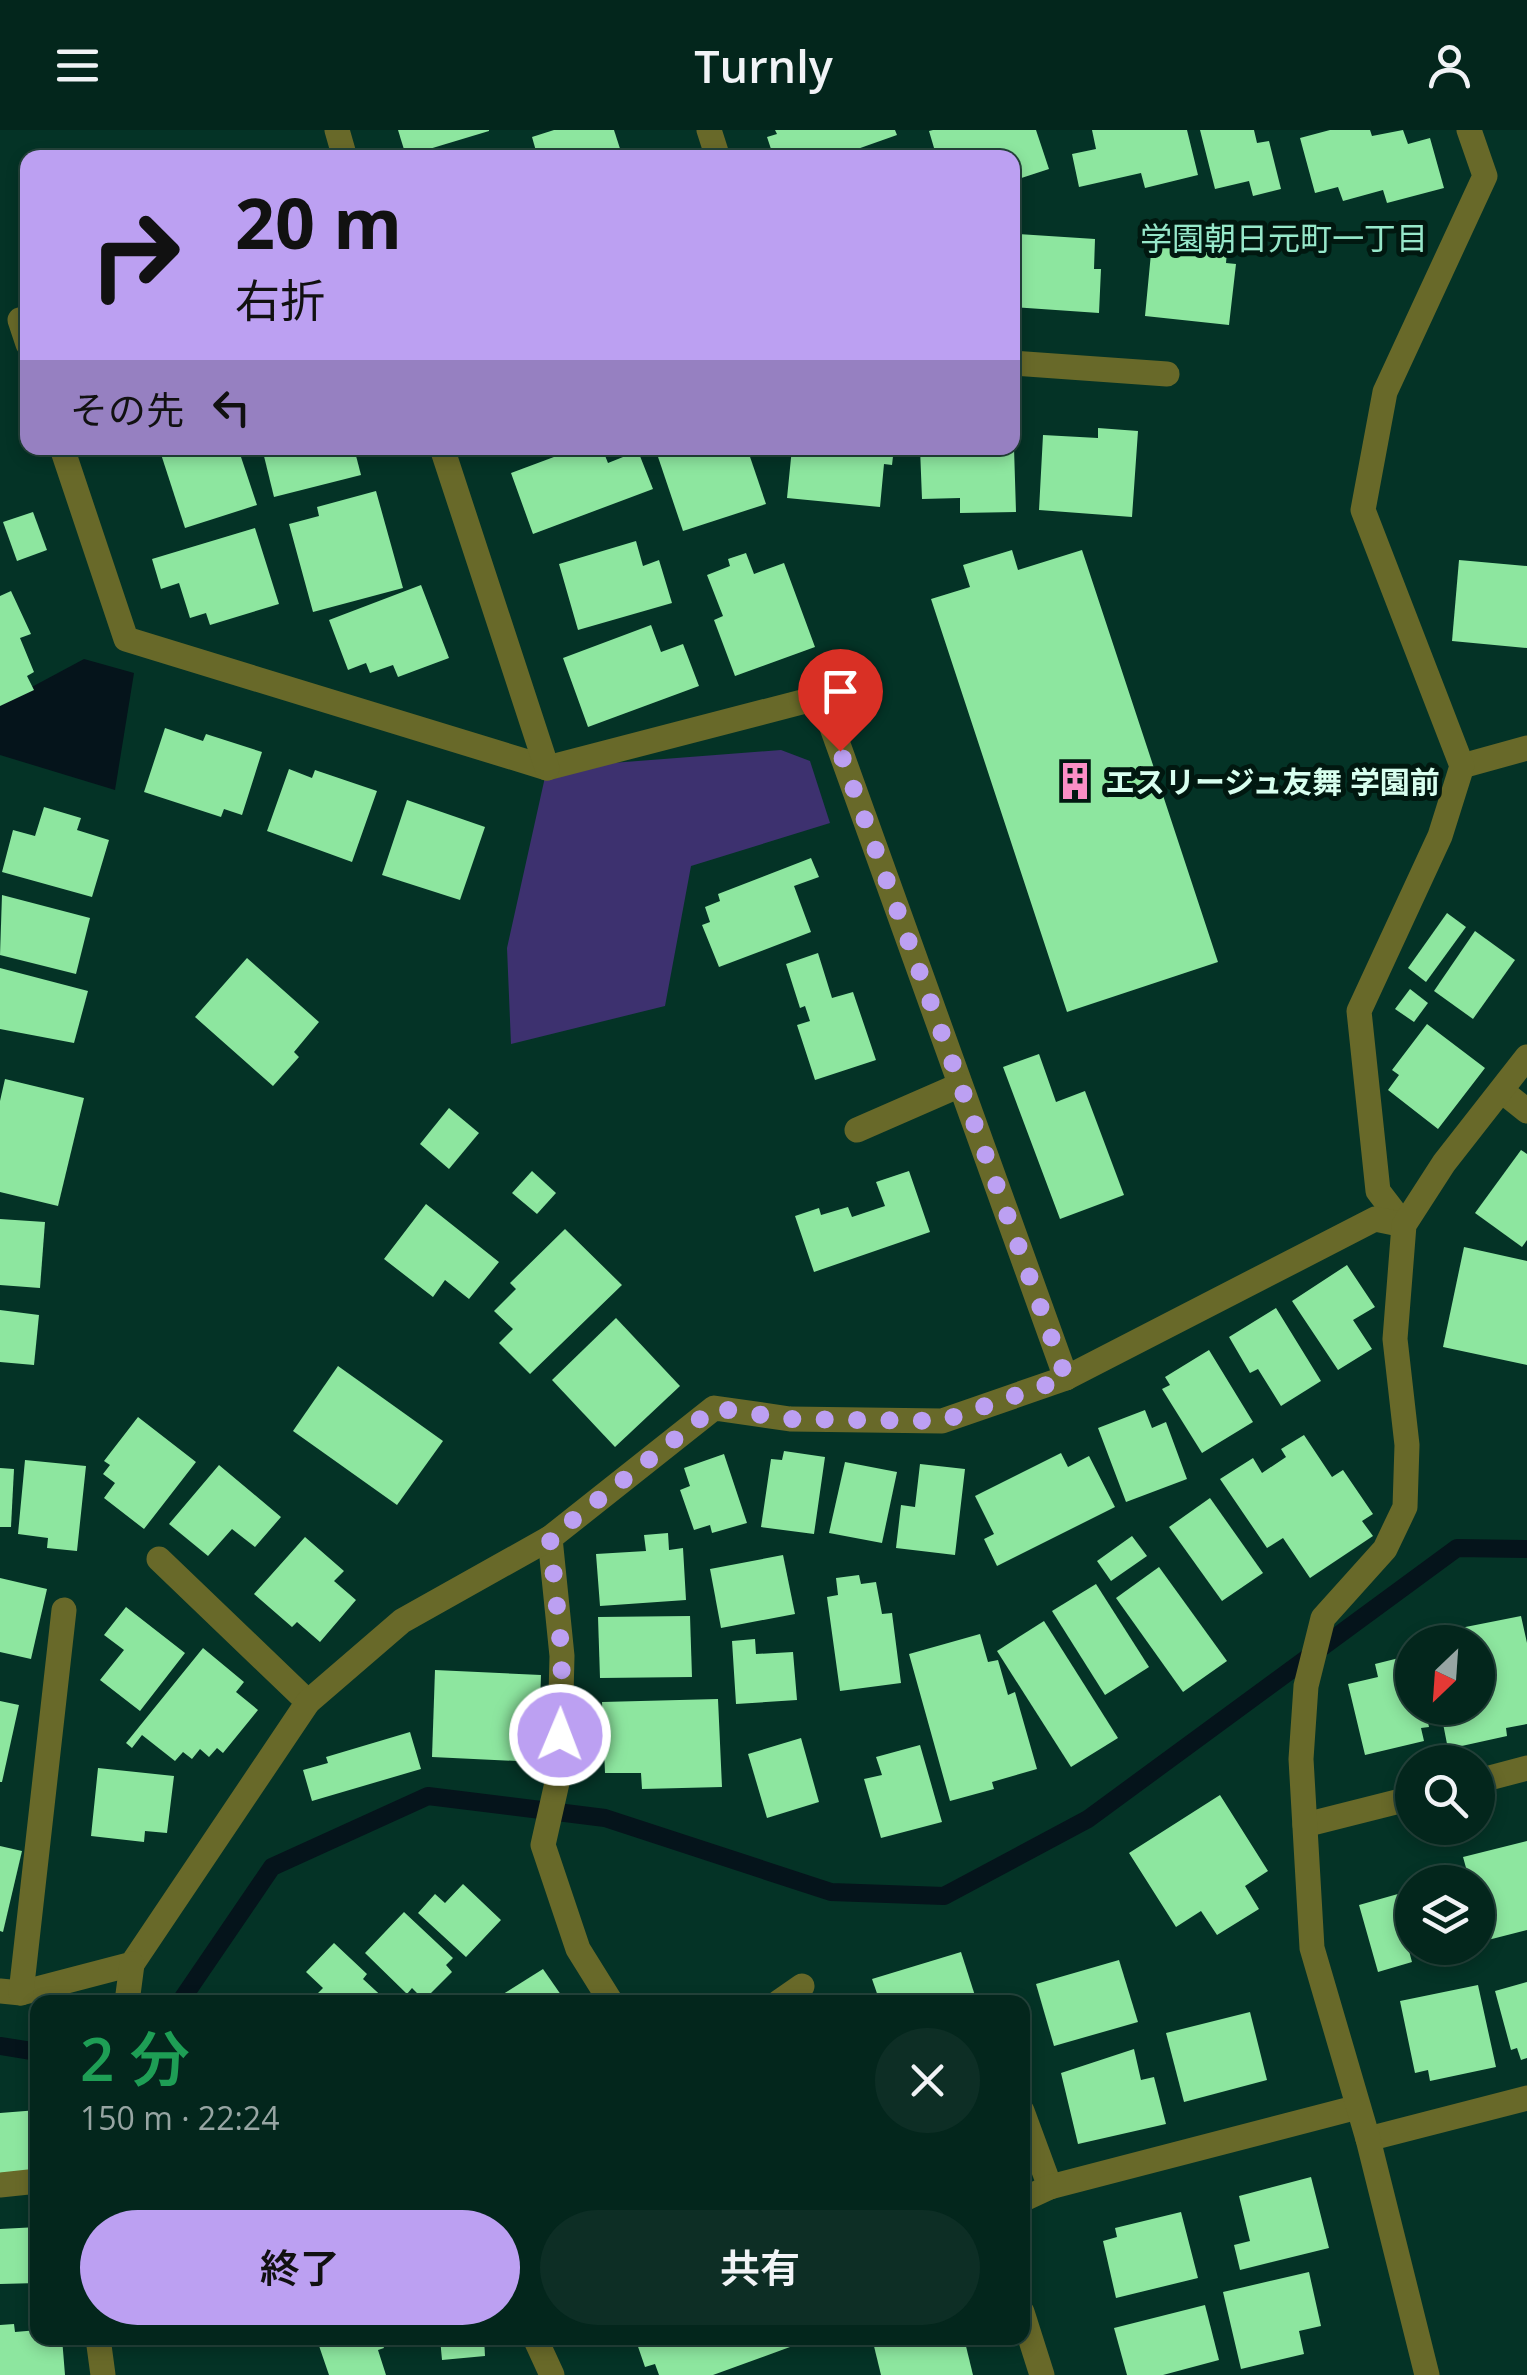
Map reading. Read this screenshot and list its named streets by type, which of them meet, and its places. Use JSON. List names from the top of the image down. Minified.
{"districts":["学園朝日元町一丁目"],"places":{"building":["エスリージュ友舞 学園前"]},"north":"bottom left","page":{"header":"Turnly","turn":["20 m","右折"],"then":"その先","heading":["2 分","150 m · 22:24"],"buttons":["終了","共有"]}}
